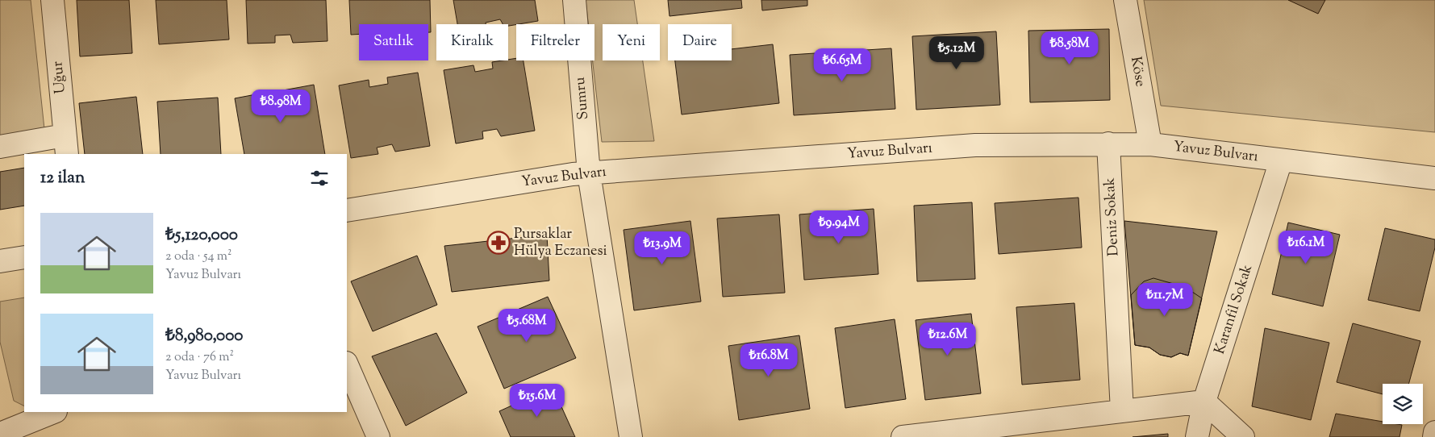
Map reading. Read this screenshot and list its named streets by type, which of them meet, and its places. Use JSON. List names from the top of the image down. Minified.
{"streets":{"street":["Köse","Uğur","Sumru","Yavuz Bulvarı","Deniz Sokak","Karanfil Sokak"]},"crossings":[["Köse","Yavuz Bulvarı"],["Sumru","Yavuz Bulvarı"],["Yavuz Bulvarı","Deniz Sokak"],["Yavuz Bulvarı","Karanfil Sokak"]],"places":{"pharmacy":["Pursaklar Hülya Eczanesi"]},"page":{"chip":["Satılık","Kiralık","Filtreler","Yeni","Daire"],"price":["₺8.58M","₺5.12M","₺6.65M","₺8.98M","₺9.94M","₺16.1M","₺13.9M","₺11.7M","₺5.68M","₺12.6M","₺16.8M","₺15.6M"],"heading":"12 ilan","list":[{"name":"₺5,120,000","note":"2 oda · 54 m² · Yavuz Bulvarı"},{"name":"₺8,980,000","note":"2 oda · 76 m² · Yavuz Bulvarı"}]}}
